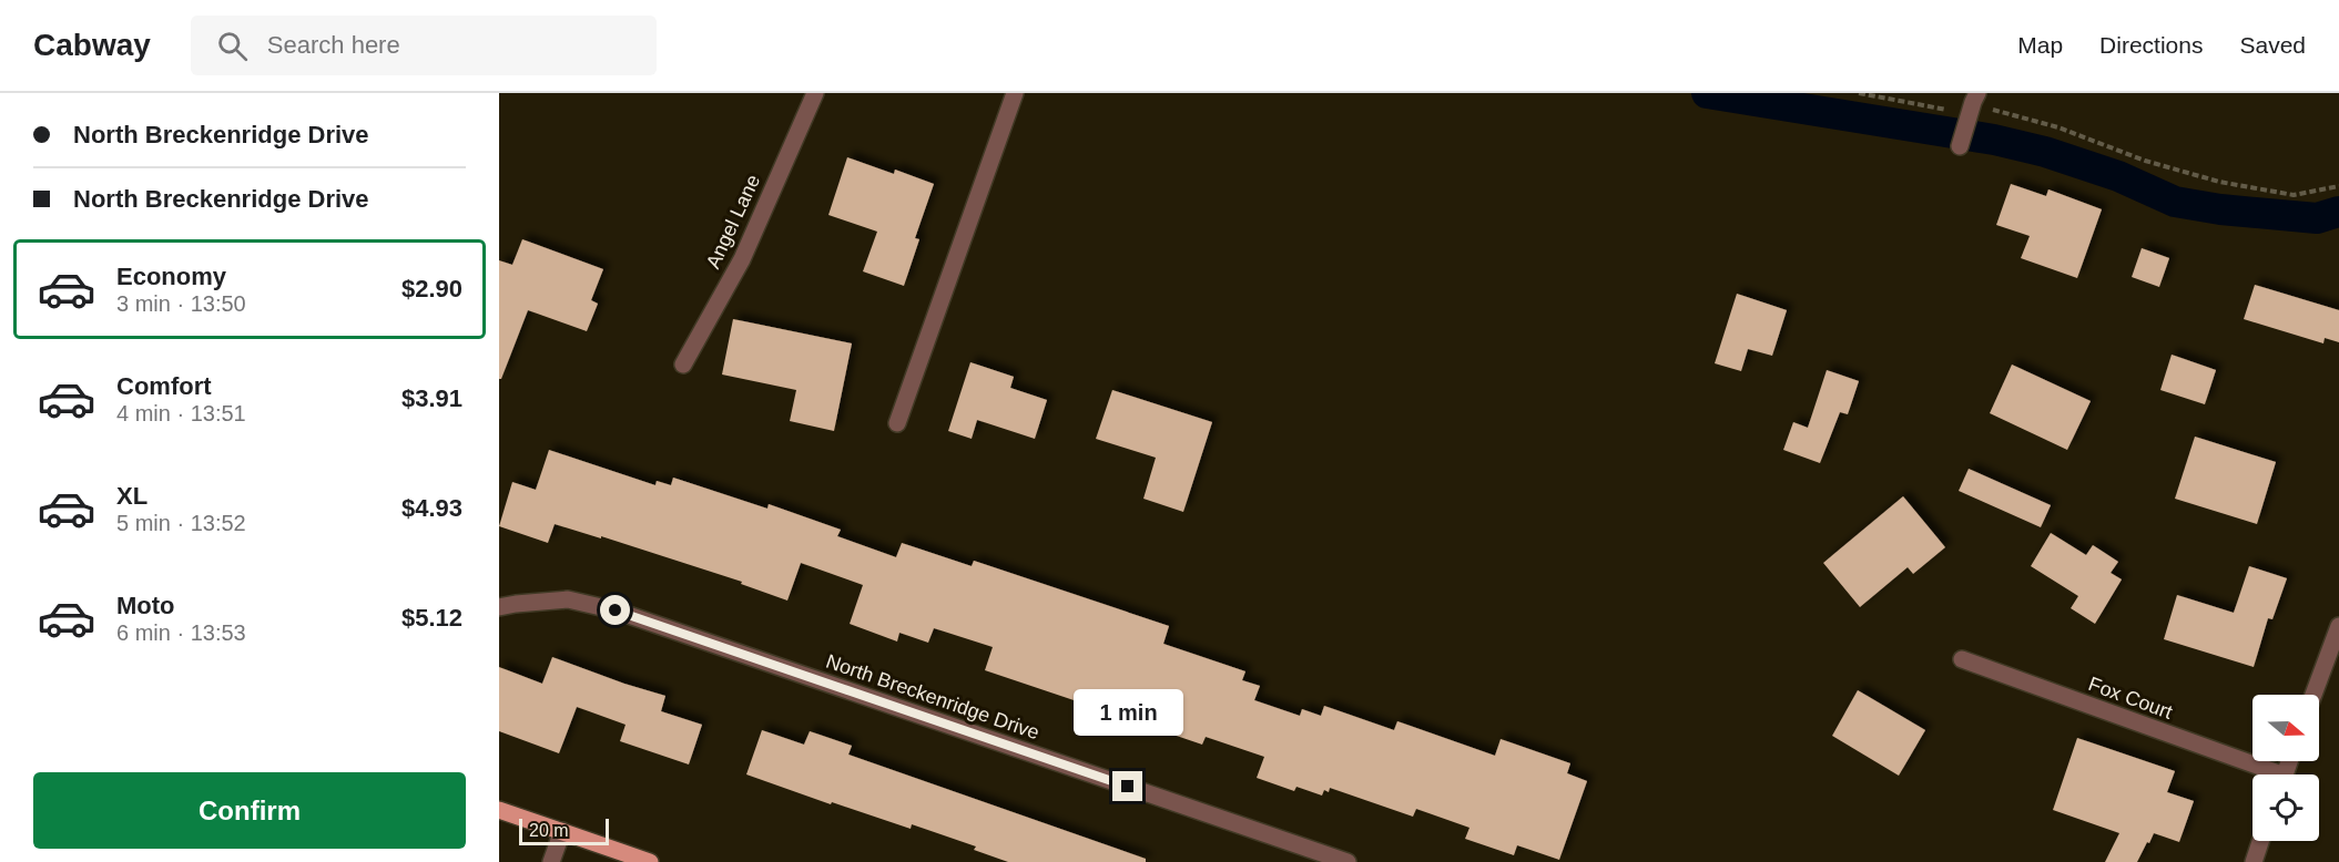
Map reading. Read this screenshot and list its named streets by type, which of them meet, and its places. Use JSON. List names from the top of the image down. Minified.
{"streets":{"street":["Angel Lane","North Breckenridge Drive","Fox Court"]},"scale_bar":"20 m","north":"right","page":{"header":"Cabway","search":"Search here","nav":["Map","Directions","Saved"],"banner":["North Breckenridge Drive","North Breckenridge Drive"],"list":[{"name":"Economy","note":"3 min · 13:50","value":"$2.90"},{"name":"Comfort","note":"4 min · 13:51","value":"$3.91"},{"name":"XL","note":"5 min · 13:52","value":"$4.93"},{"name":"Moto","note":"6 min · 13:53","value":"$5.12"}],"bubble":"1 min","buttons":"Confirm","scale":"20 m"}}
